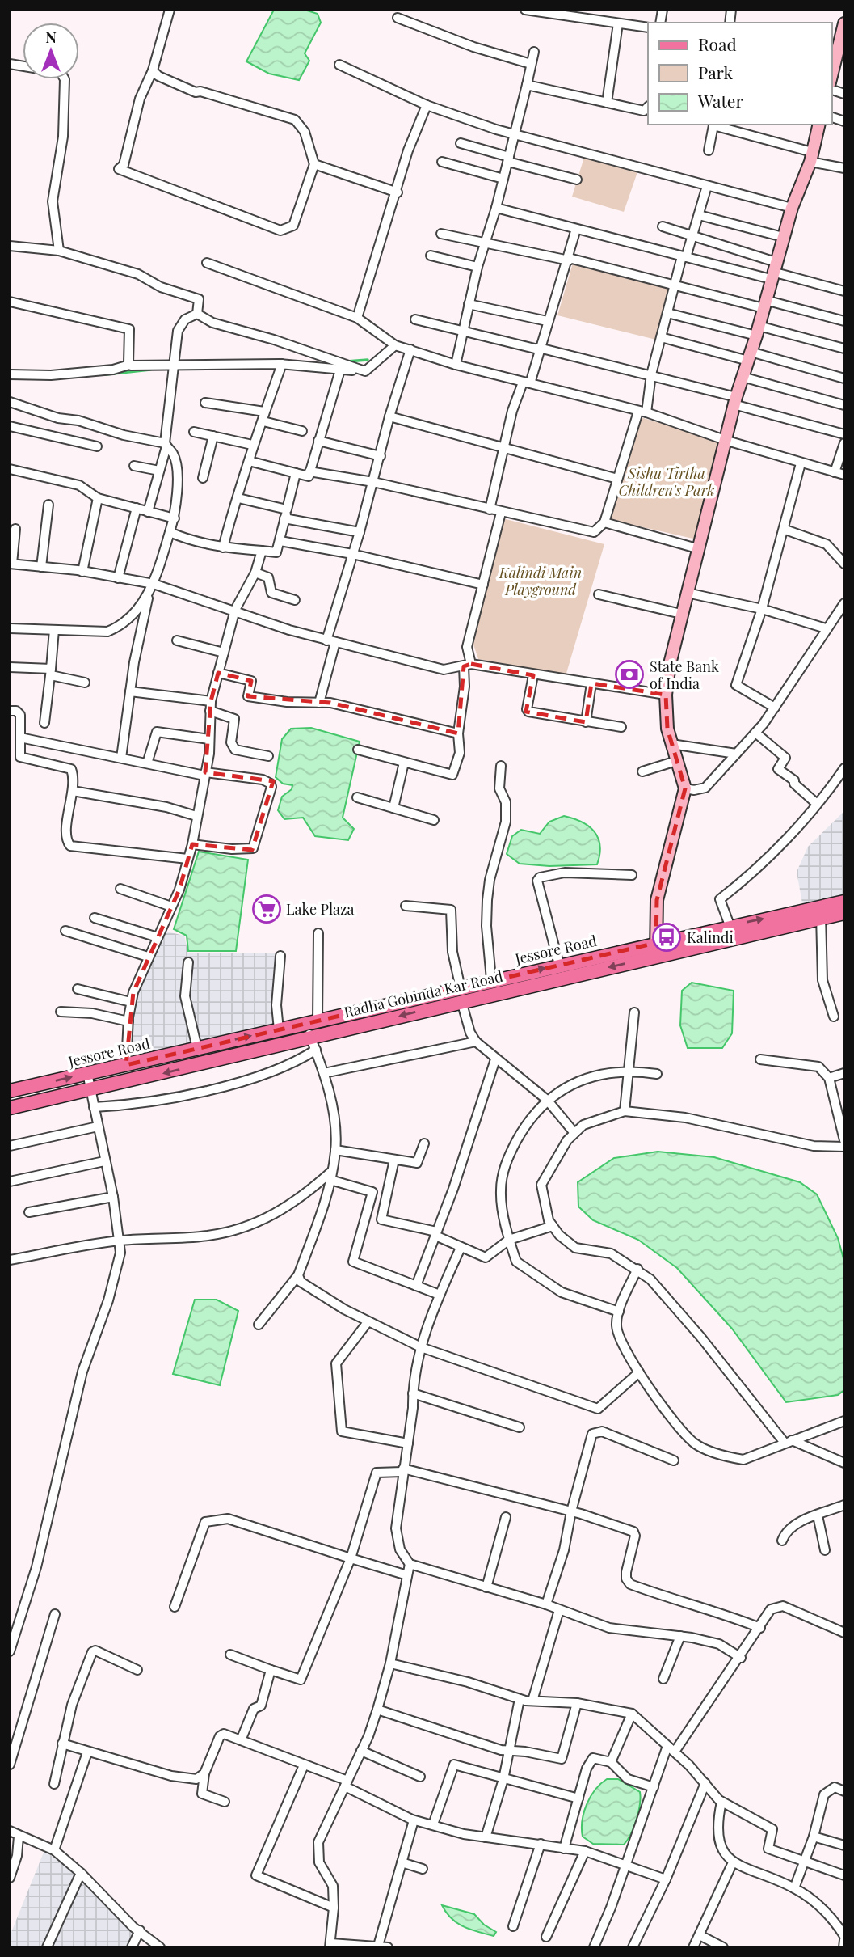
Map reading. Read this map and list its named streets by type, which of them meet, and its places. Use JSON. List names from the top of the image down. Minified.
{"streets":{"main road":["Jessore Road","Radha Gobinda Kar Road"]},"crossings":[["Jessore Road","Radha Gobinda Kar Road"]],"one_way":["Jessore Road","Radha Gobinda Kar Road"],"parks":["Sishu Tirtha Children's Park","Kalindi Main Playground"],"places":{"bank":["State Bank of India"],"supermarket":["Lake Plaza"],"bus stop":["Kalindi"]},"legend":["Road","Park","Water"],"north":"top"}
